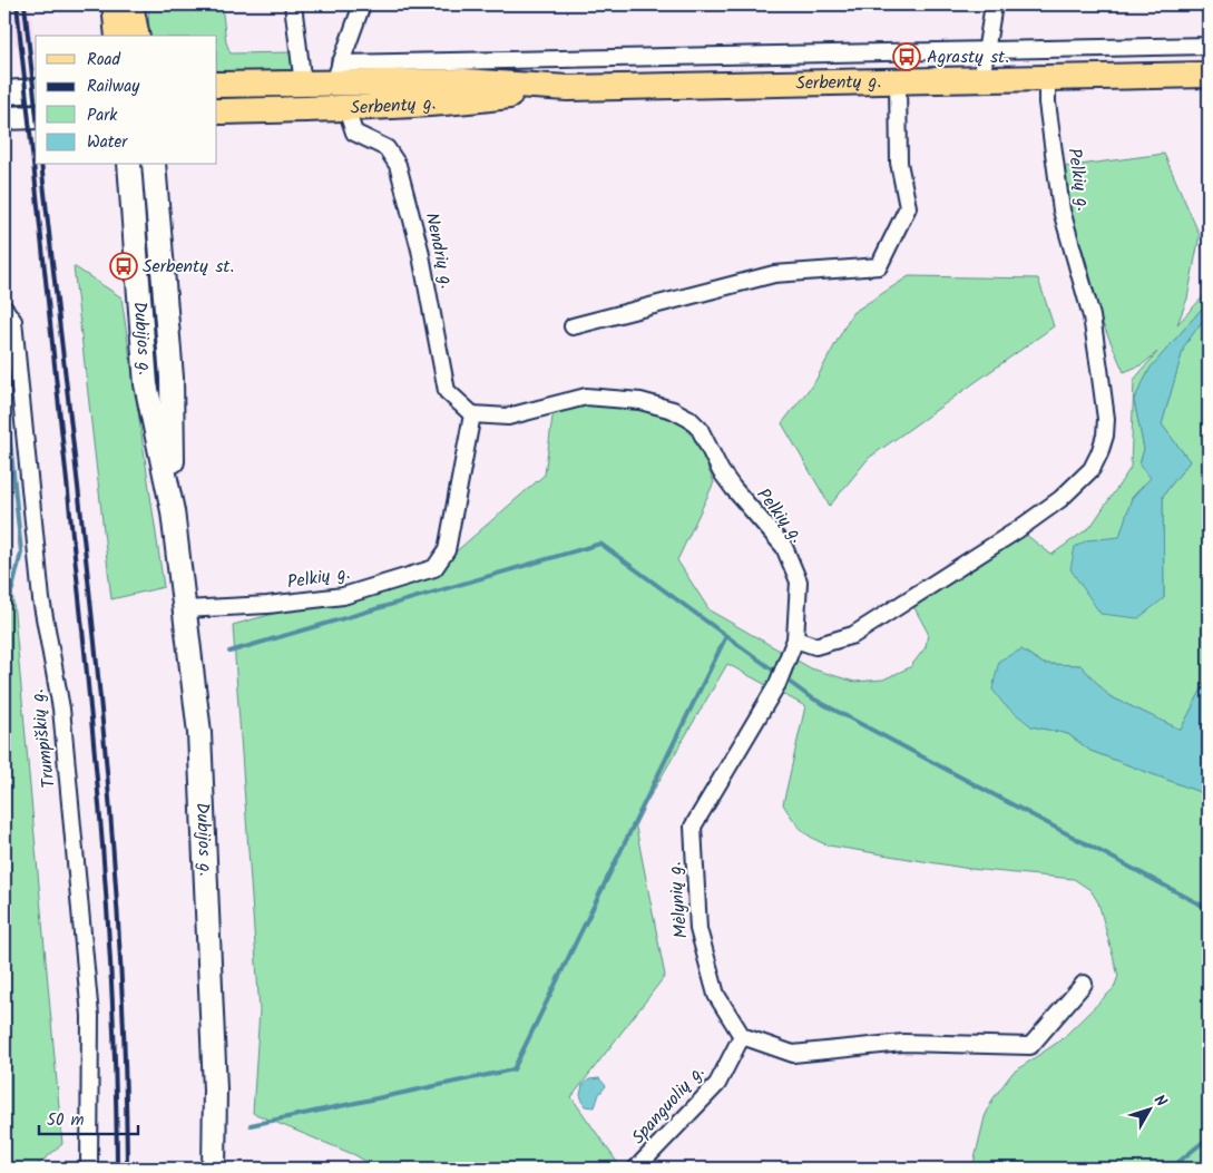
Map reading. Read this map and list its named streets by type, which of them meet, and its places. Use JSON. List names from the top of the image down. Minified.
{"streets":{"main road":["Serbentų g.","Dubijos g."],"street":["Pelkių g.","Nendrių g.","Trumpiškių g.","Mėlynių g.","Spanguolių g."]},"crossings":[["Serbentų g.","Pelkių g."],["Serbentų g.","Nendrių g."],["Pelkių g.","Nendrių g."],["Pelkių g.","Dubijos g."],["Pelkių g.","Mėlynių g."],["Mėlynių g.","Spanguolių g."]],"places":{"bus stop":["Agrastų st.","Serbentų st."]},"legend":["Road","Railway","Park","Water"],"scale_bar":"50 m","north":"top right"}
